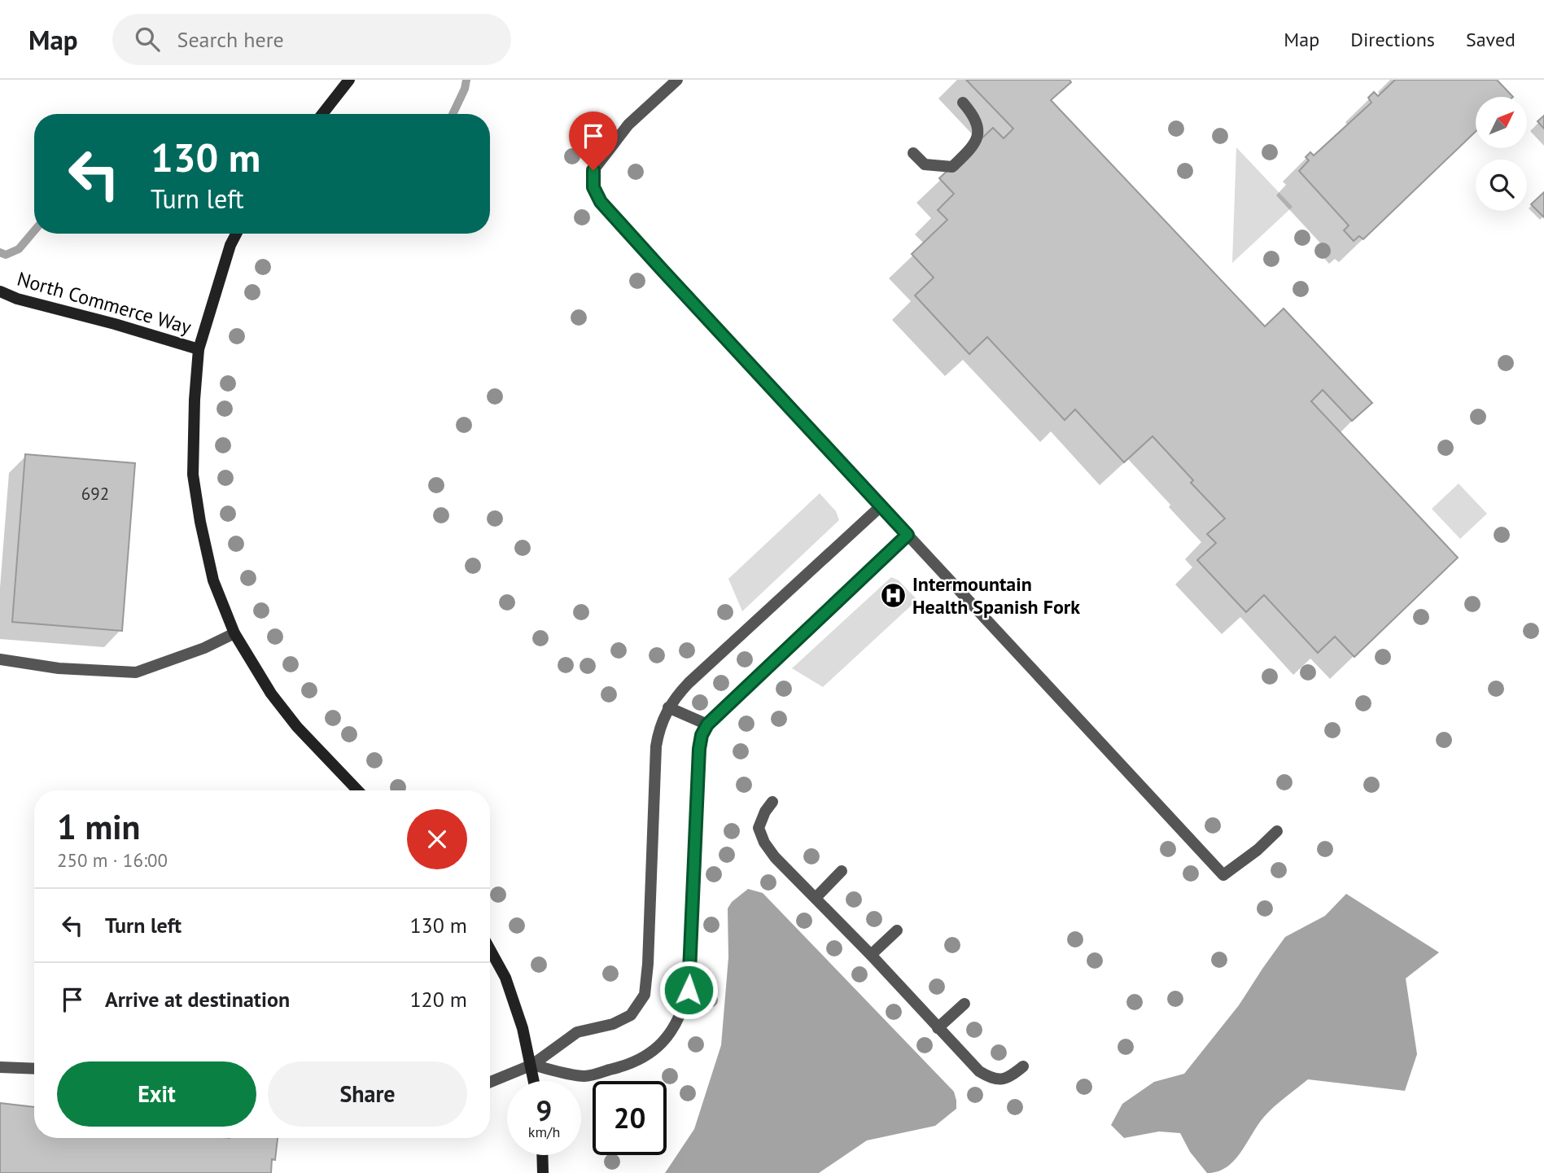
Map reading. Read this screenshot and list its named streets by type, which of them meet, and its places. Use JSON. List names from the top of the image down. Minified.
{"streets":{"street":["North Commerce Way"]},"places":{"hospital":["Intermountain Health Spanish Fork"]},"house_numbers":["692"],"north":"top right","page":{"header":"Map","search":"Search here","nav":["Map","Directions","Saved"],"turn":["130 m","Turn left"],"heading":["1 min","250 m · 16:00"],"list":[{"name":"Turn left","value":"130 m"},{"name":"Arrive at destination","value":"120 m"}],"buttons":["Exit","Share"],"speed":"9 km/h","limit":"20"}}
